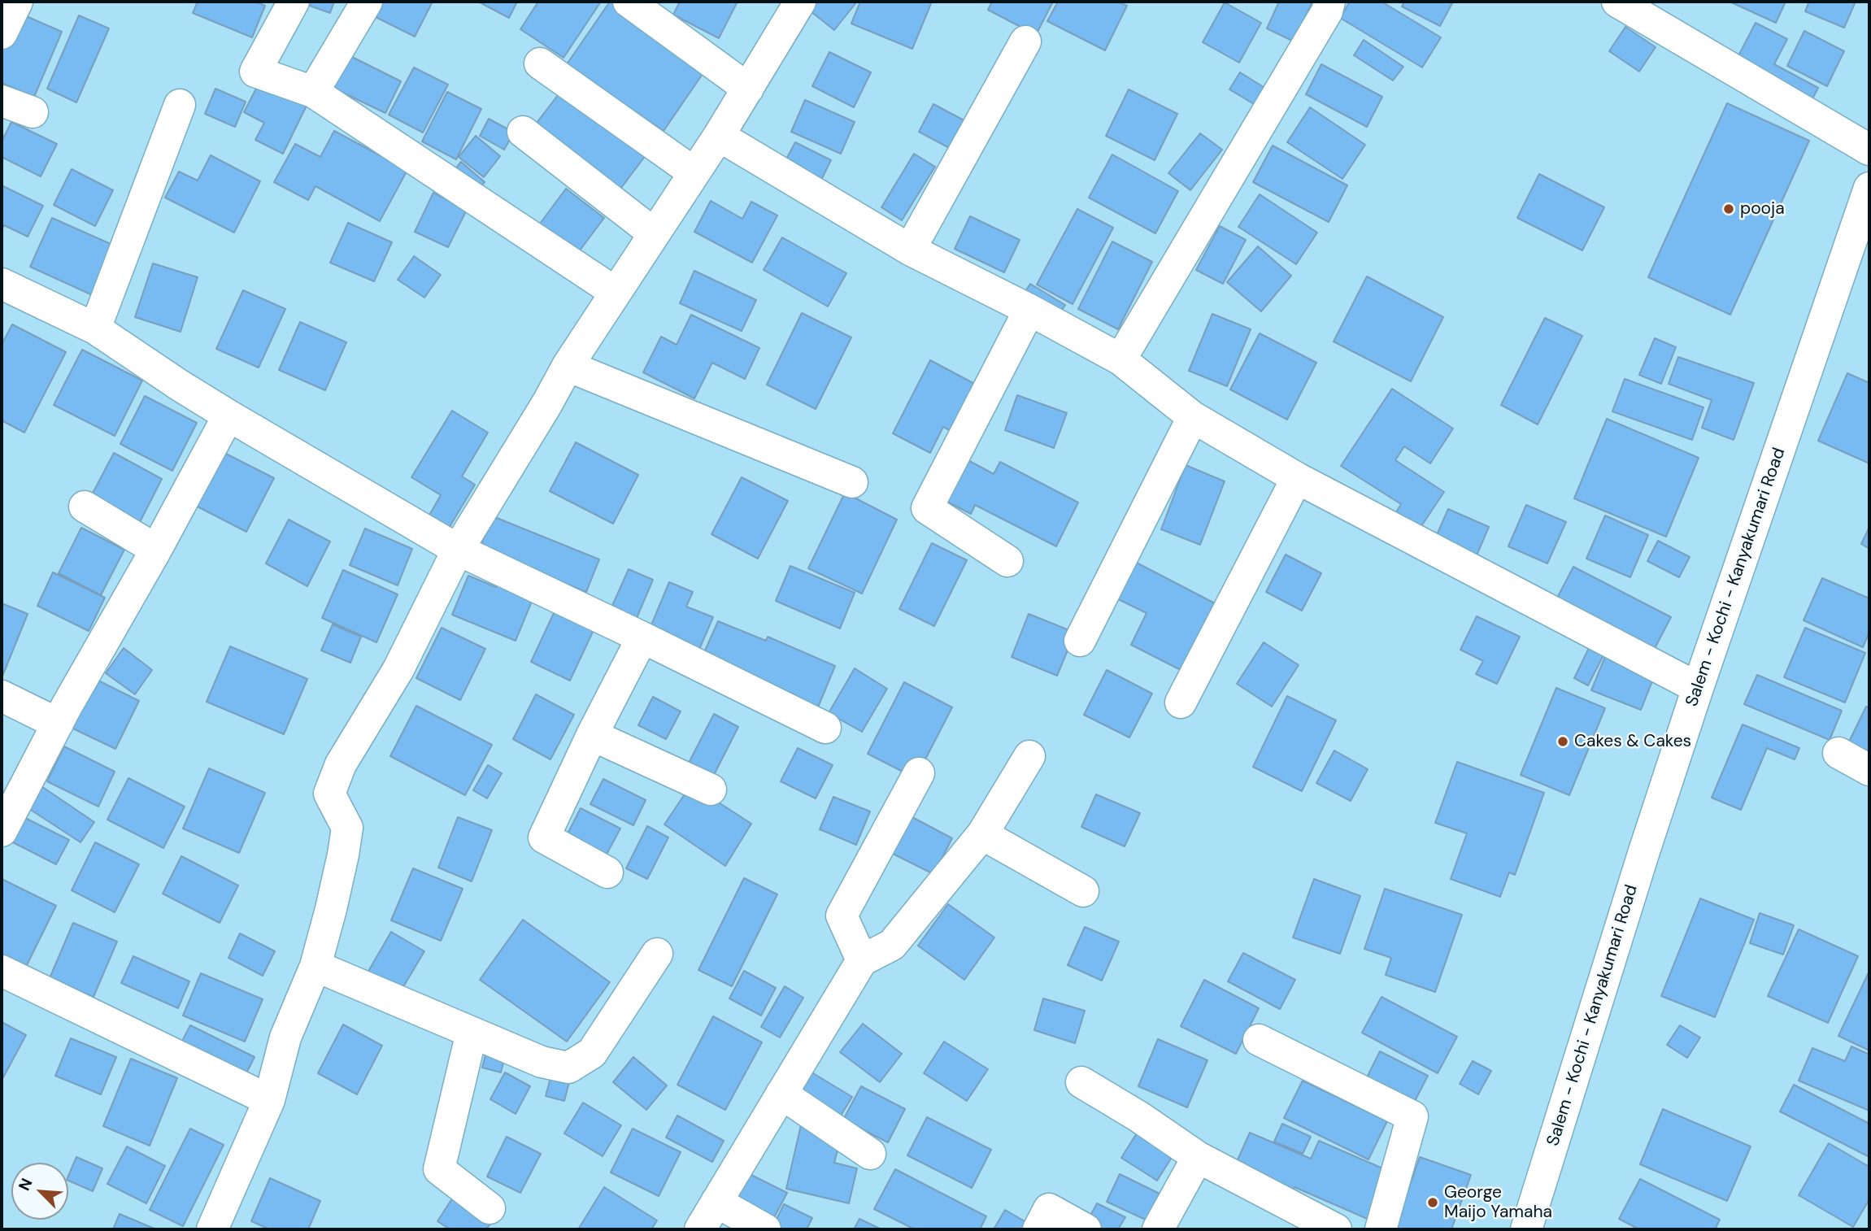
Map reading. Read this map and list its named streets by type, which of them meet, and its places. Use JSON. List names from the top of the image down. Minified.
{"streets":{"street":["Salem - Kochi - Kanyakumari Road"]},"places":["pooja","Cakes & Cakes","George Maijo Yamaha"],"north":"top left"}
